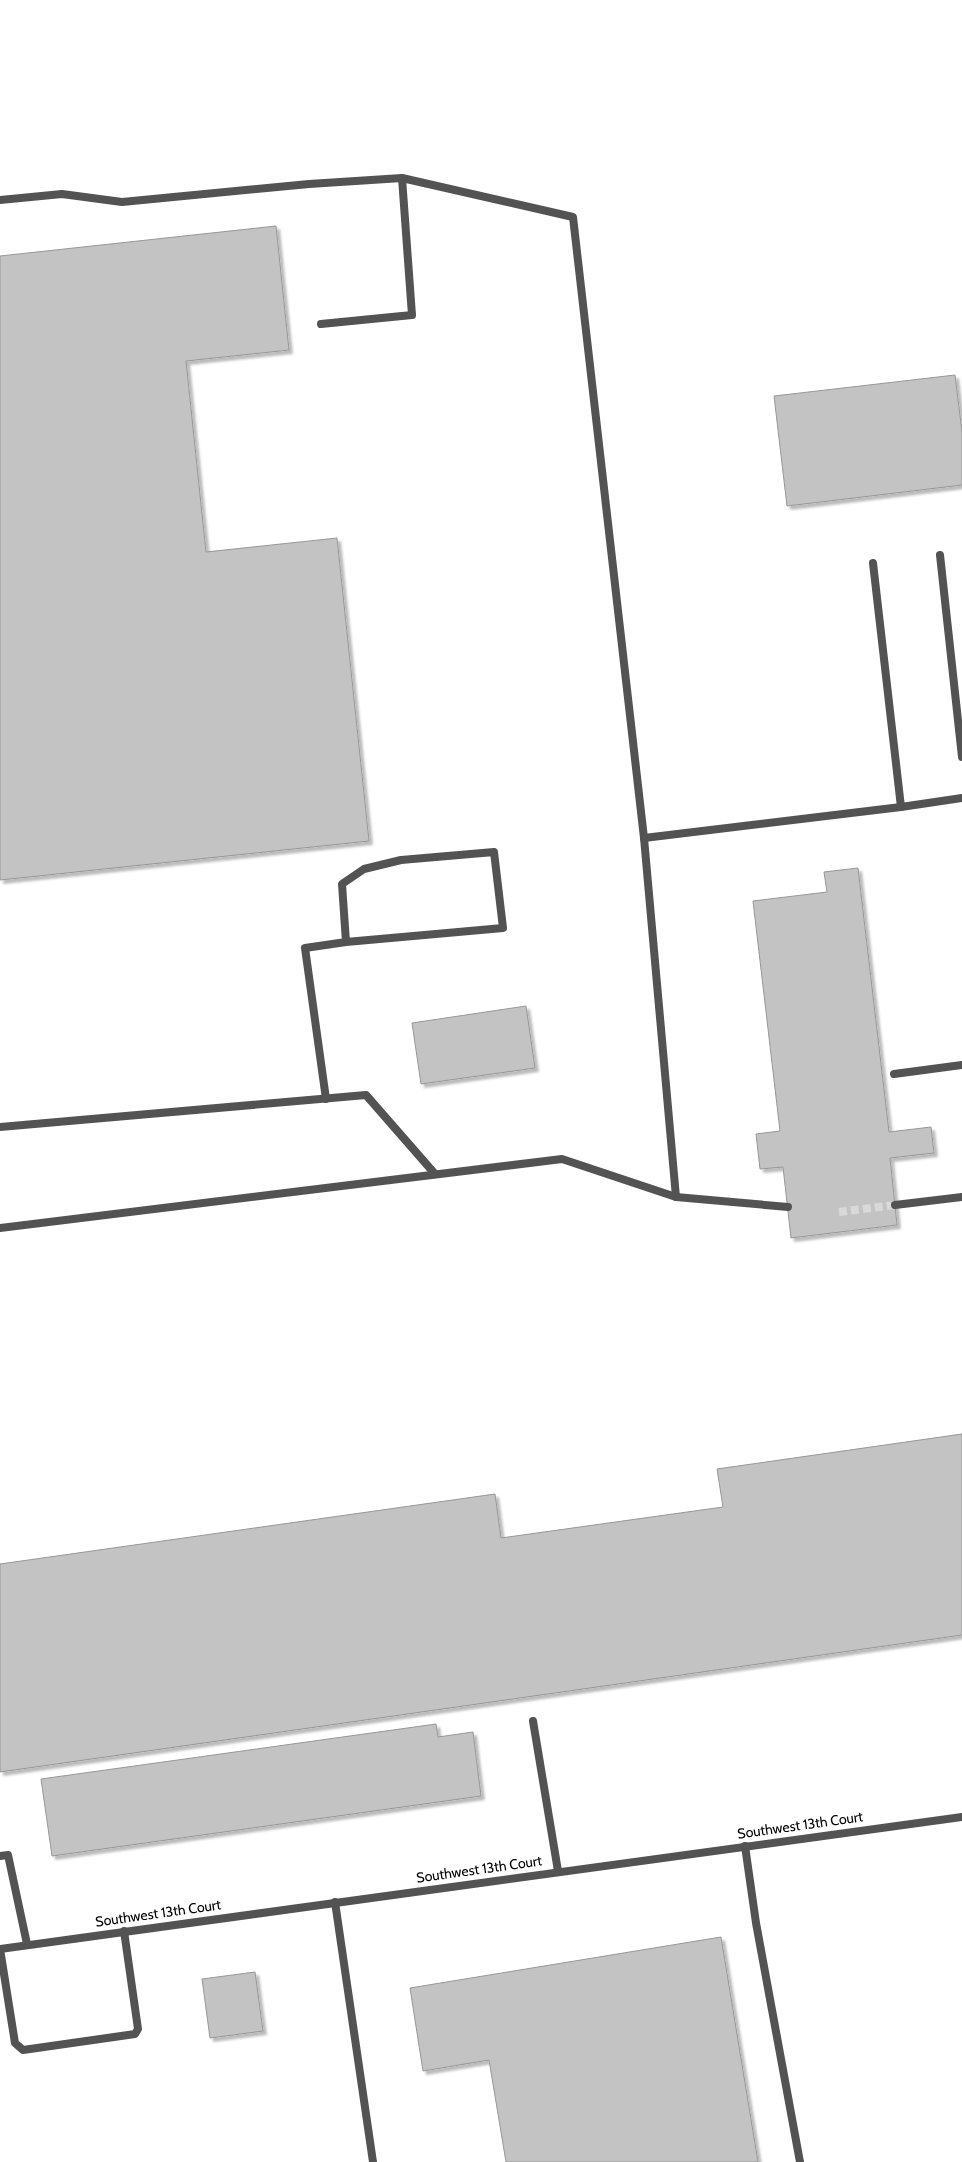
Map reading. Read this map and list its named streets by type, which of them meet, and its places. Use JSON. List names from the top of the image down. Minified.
{"streets":{"street":["Southwest 13th Court"]}}
